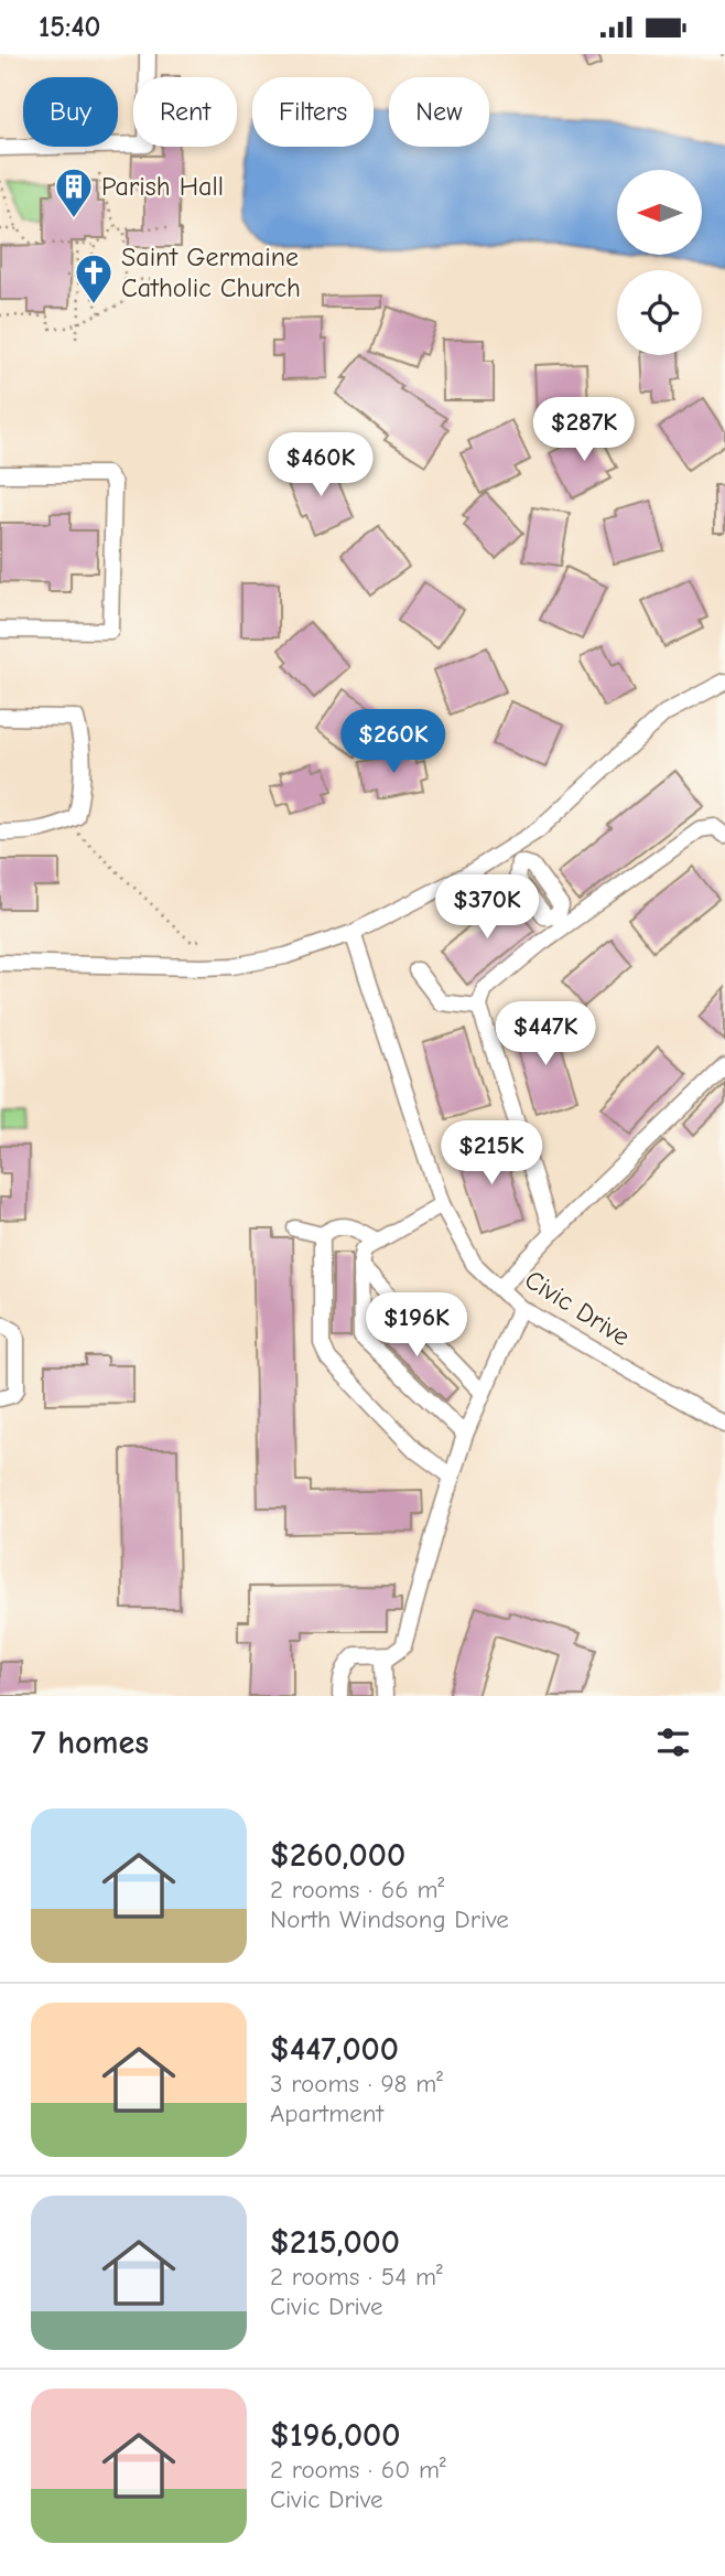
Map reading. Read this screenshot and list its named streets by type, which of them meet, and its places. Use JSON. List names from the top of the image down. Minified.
{"streets":{"street":["Civic Drive"]},"places":{"building":["Parish Hall"],"church":["Saint Germaine Catholic Church"]},"north":"left","page":{"status":"15:40","chip":["Buy","Rent","Filters","New"],"price":["$287K","$460K","$260K","$370K","$447K","$215K","$196K"],"heading":"7 homes","list":[{"name":"$260,000","note":"2 rooms · 66 m² · North Windsong Drive"},{"name":"$447,000","note":"3 rooms · 98 m² · Apartment"},{"name":"$215,000","note":"2 rooms · 54 m² · Civic Drive"},{"name":"$196,000","note":"2 rooms · 60 m² · Civic Drive"}]}}
